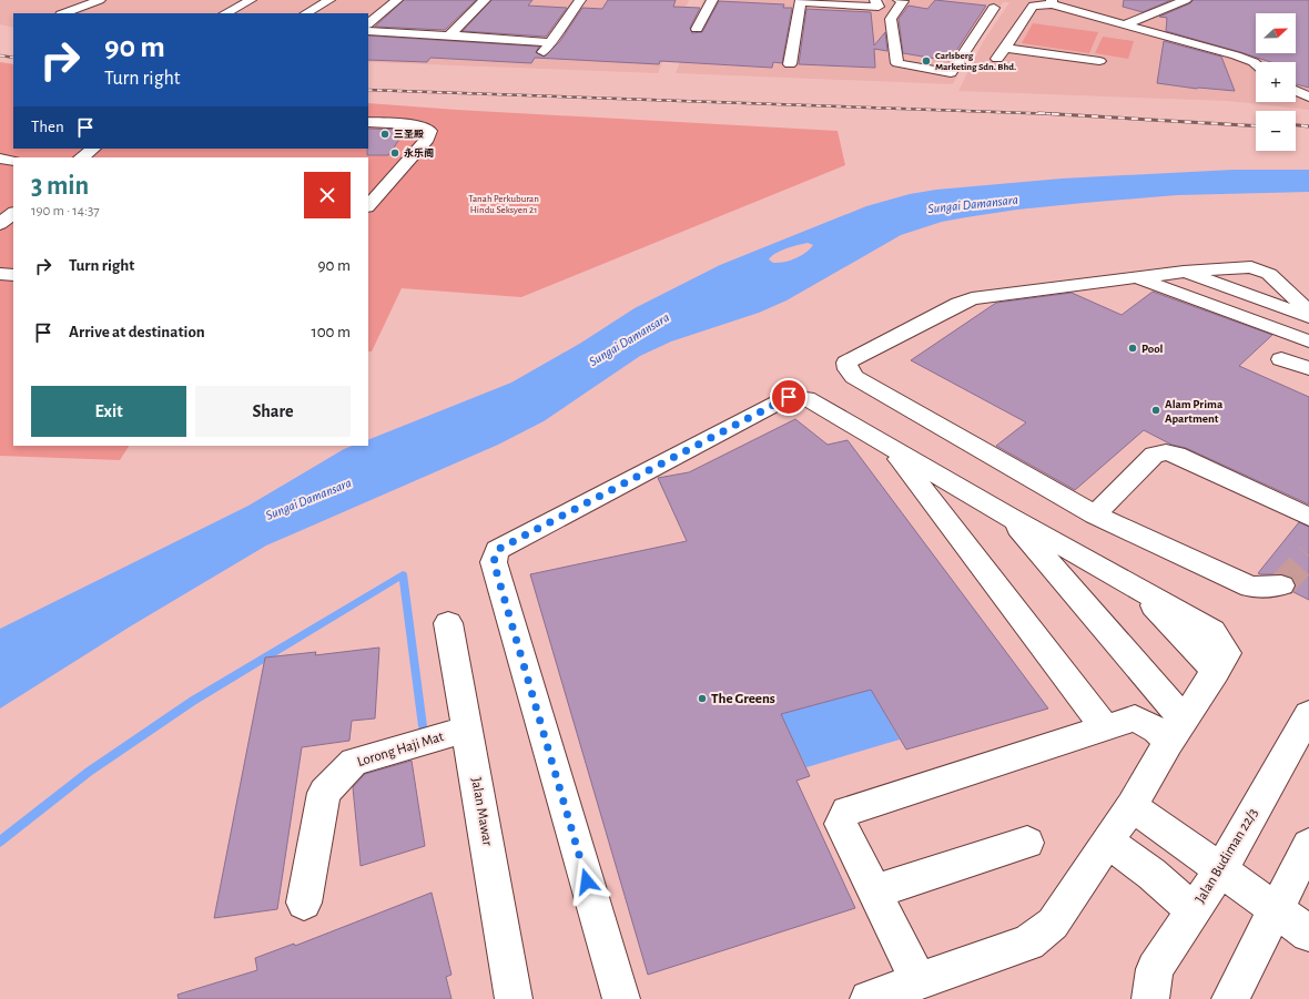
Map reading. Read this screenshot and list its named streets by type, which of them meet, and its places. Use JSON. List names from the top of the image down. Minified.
{"streets":{"street":["Lorong Haji Mat","Jalan Mawar","Jalan Budiman 22/3"]},"crossings":[["Lorong Haji Mat","Jalan Mawar"]],"water":["Sungai Damansara"],"parks":["Tanah Perkuburan Hindu Seksyen 21"],"places":["Carlsberg Marketing Sdn. Bhd.","三圣殿","永乐阁","Pool","Alam Prima Apartment","The Greens"],"north":"right","page":{"map_buttons":["+","−"],"turn":["90 m","Turn right"],"then":"Then","heading":["3 min","190 m · 14:37"],"list":[{"name":"Turn right","value":"90 m"},{"name":"Arrive at destination","value":"100 m"}],"buttons":["Exit","Share"]}}
